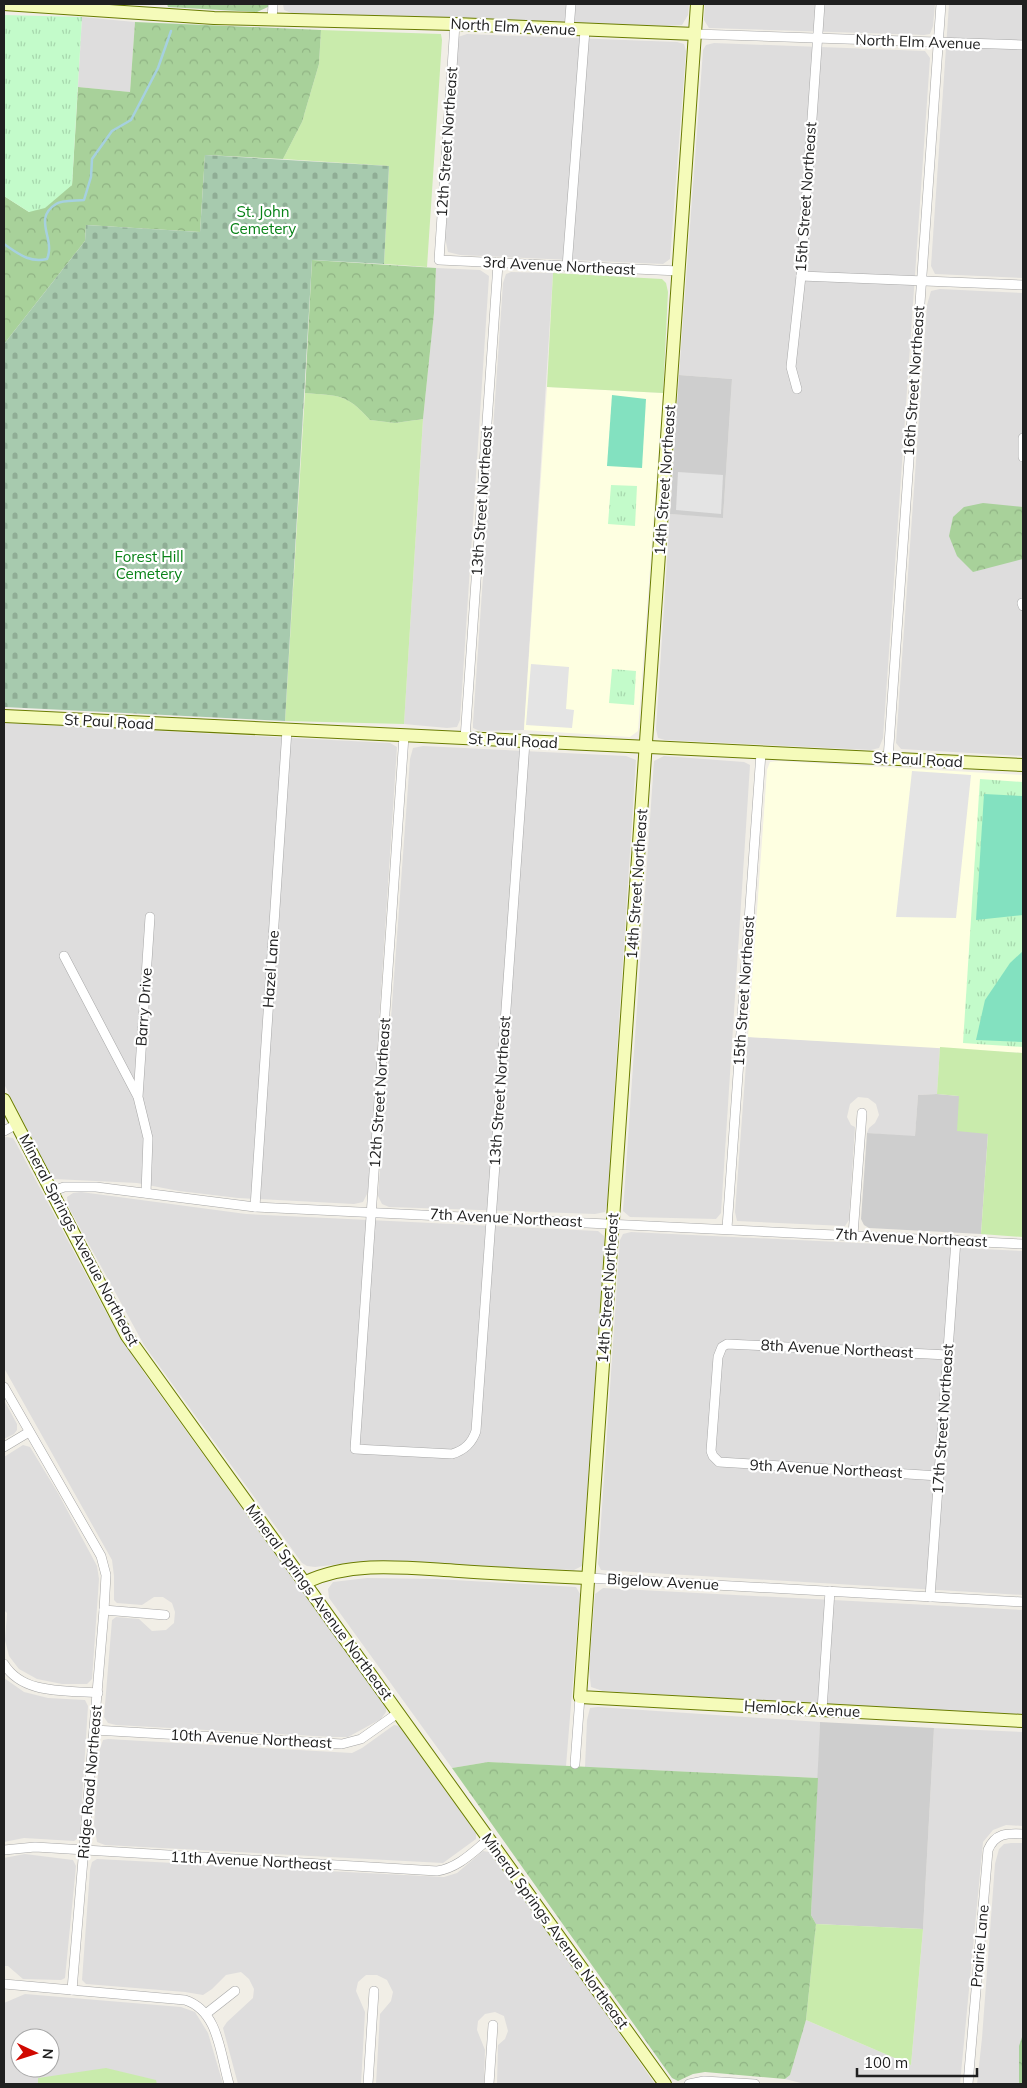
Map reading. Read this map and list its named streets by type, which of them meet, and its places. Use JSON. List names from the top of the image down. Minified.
{"streets":{"street":["North Elm Avenue","12th Street Northeast","15th Street Northeast","3rd Avenue Northeast","16th Street Northeast","14th Street Northeast","13th Street Northeast","St Paul Road","Hazel Lane","Barry Drive","7th Avenue Northeast","Mineral Springs Avenue Northeast","8th Avenue Northeast","17th Street Northeast","9th Avenue Northeast","Bigelow Avenue","Hemlock Avenue","10th Avenue Northeast","Ridge Road Northeast","11th Avenue Northeast","Prairie Lane"]},"crossings":[["North Elm Avenue","12th Street Northeast"],["North Elm Avenue","15th Street Northeast"],["North Elm Avenue","16th Street Northeast"],["North Elm Avenue","14th Street Northeast"],["12th Street Northeast","3rd Avenue Northeast"],["12th Street Northeast","13th Street Northeast"],["12th Street Northeast","St Paul Road"],["12th Street Northeast","7th Avenue Northeast"],["15th Street Northeast","St Paul Road"],["15th Street Northeast","7th Avenue Northeast"],["3rd Avenue Northeast","14th Street Northeast"],["3rd Avenue Northeast","13th Street Northeast"],["16th Street Northeast","St Paul Road"],["14th Street Northeast","St Paul Road"],["14th Street Northeast","7th Avenue Northeast"],["14th Street Northeast","Bigelow Avenue"],["14th Street Northeast","Hemlock Avenue"],["13th Street Northeast","St Paul Road"],["13th Street Northeast","7th Avenue Northeast"],["St Paul Road","Hazel Lane"],["Hazel Lane","7th Avenue Northeast"],["Barry Drive","7th Avenue Northeast"],["7th Avenue Northeast","Mineral Springs Avenue Northeast"],["7th Avenue Northeast","17th Street Northeast"],["Mineral Springs Avenue Northeast","Bigelow Avenue"],["Mineral Springs Avenue Northeast","10th Avenue Northeast"],["Mineral Springs Avenue Northeast","11th Avenue Northeast"],["8th Avenue Northeast","17th Street Northeast"],["8th Avenue Northeast","9th Avenue Northeast"],["17th Street Northeast","9th Avenue Northeast"],["17th Street Northeast","Bigelow Avenue"],["10th Avenue Northeast","Ridge Road Northeast"],["Ridge Road Northeast","11th Avenue Northeast"]],"parks":["St. John Cemetery","Forest Hill Cemetery"],"scale_bar":"100 m","north":"right"}
